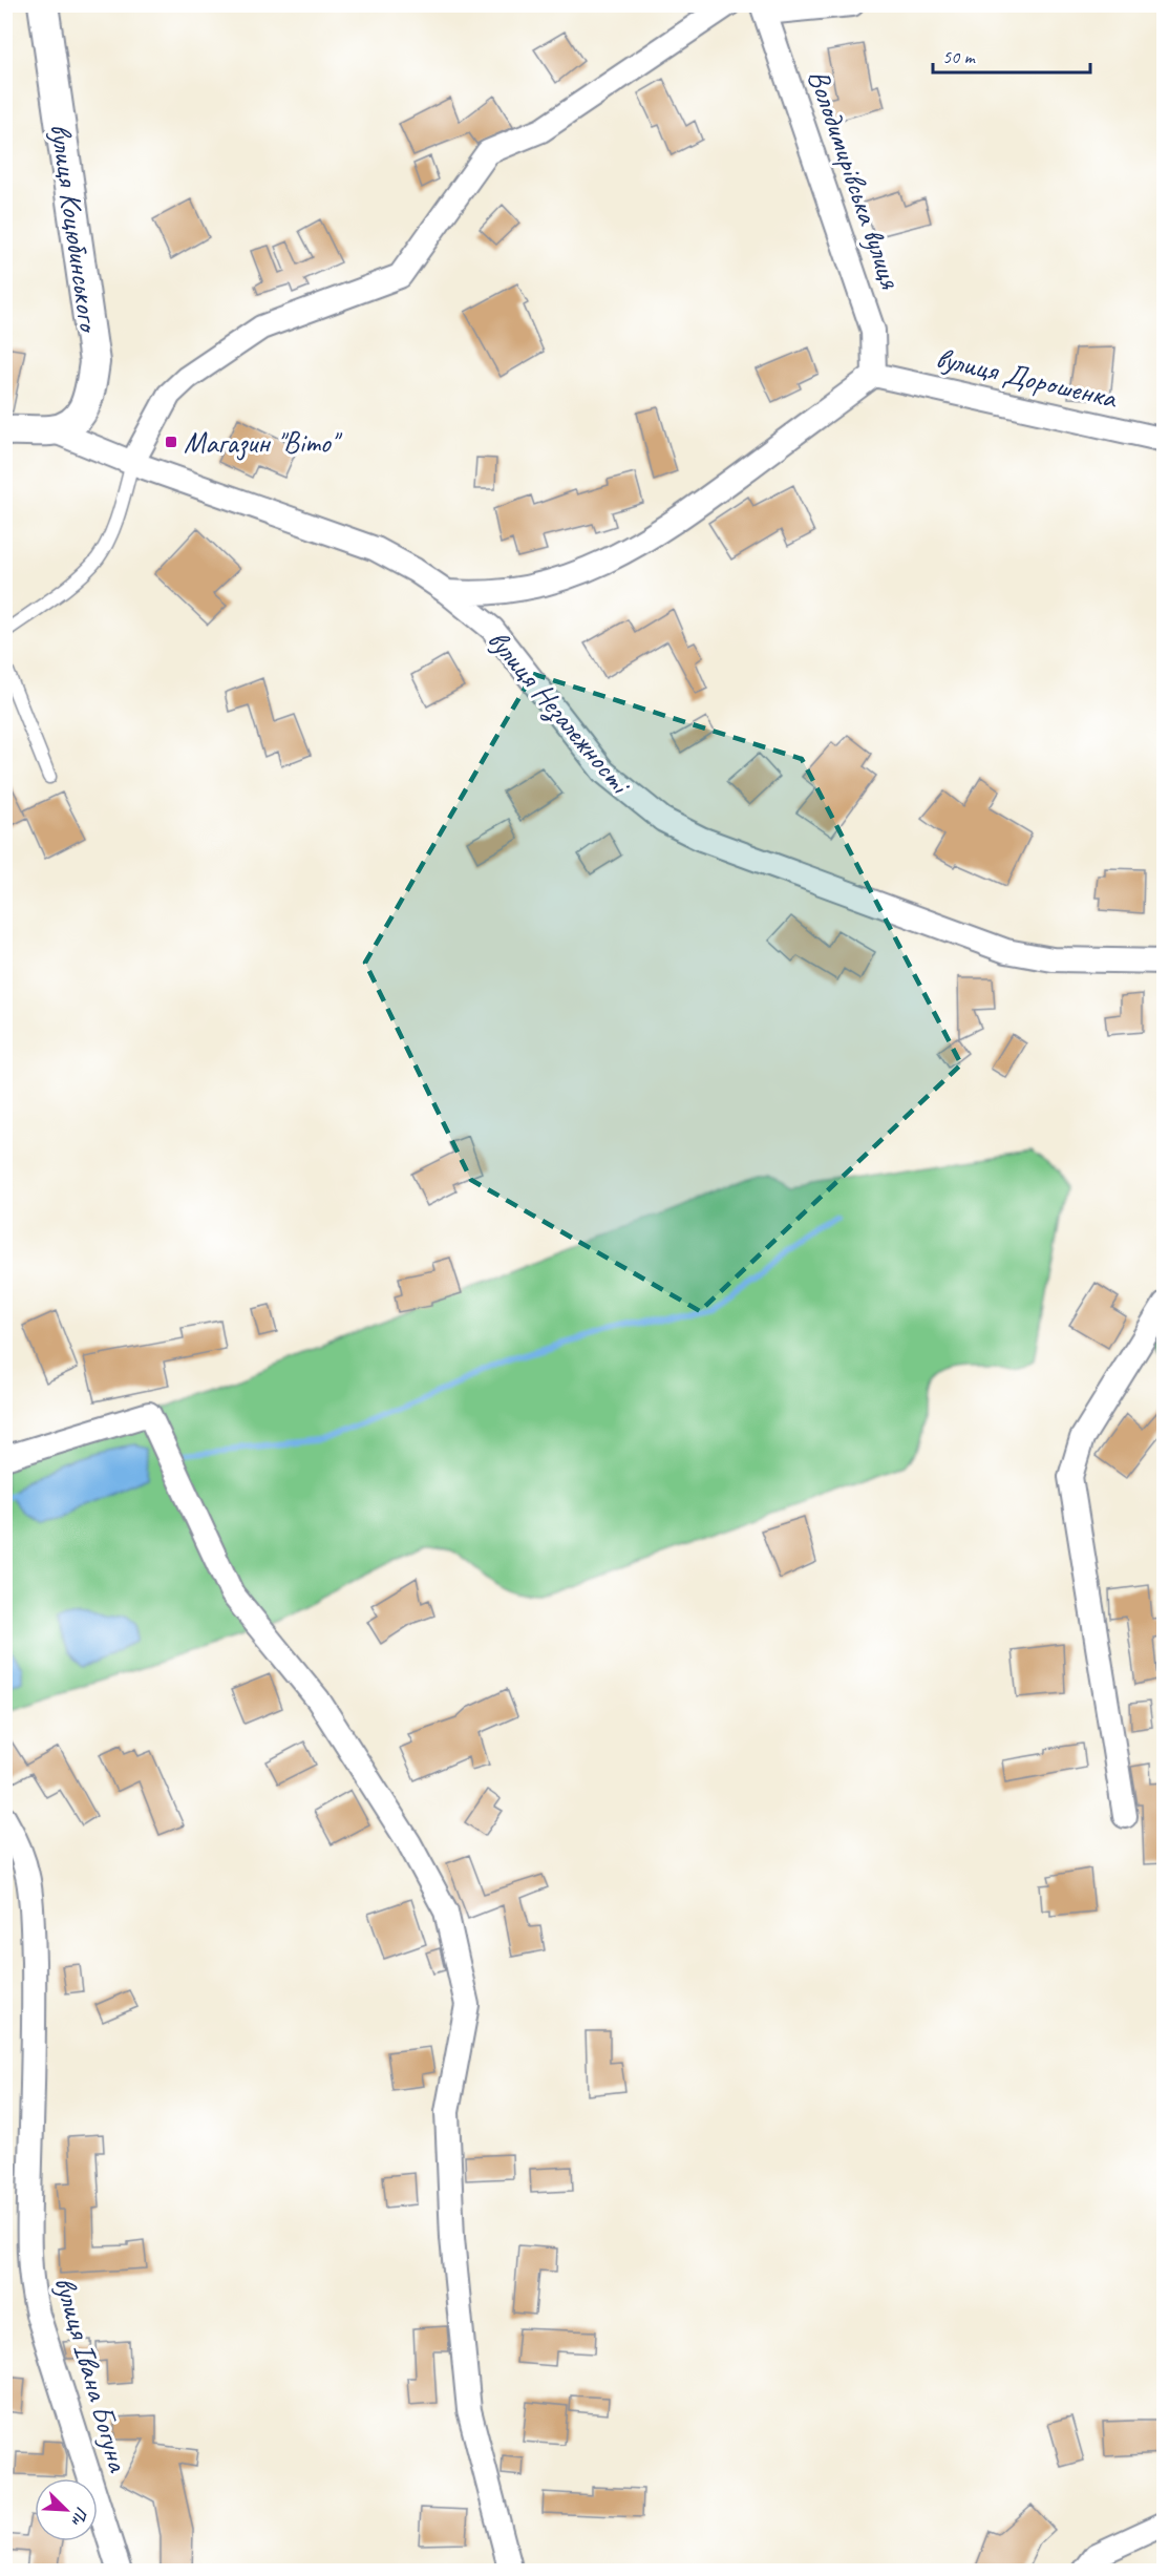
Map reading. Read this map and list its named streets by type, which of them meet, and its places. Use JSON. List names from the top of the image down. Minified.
{"streets":{"street":["Володимирівська вулиця","вулиця Коцюбинського","вулиця Дорошенка","вулиця Незалежності","вулиця Івана Богуна"]},"crossings":[["Володимирівська вулиця","вулиця Дорошенка"],["вулиця Коцюбинського","вулиця Незалежності"]],"places":{"transit":["Магазин \"Віто\""]},"scale_bar":"50 m","north":"bottom right"}
